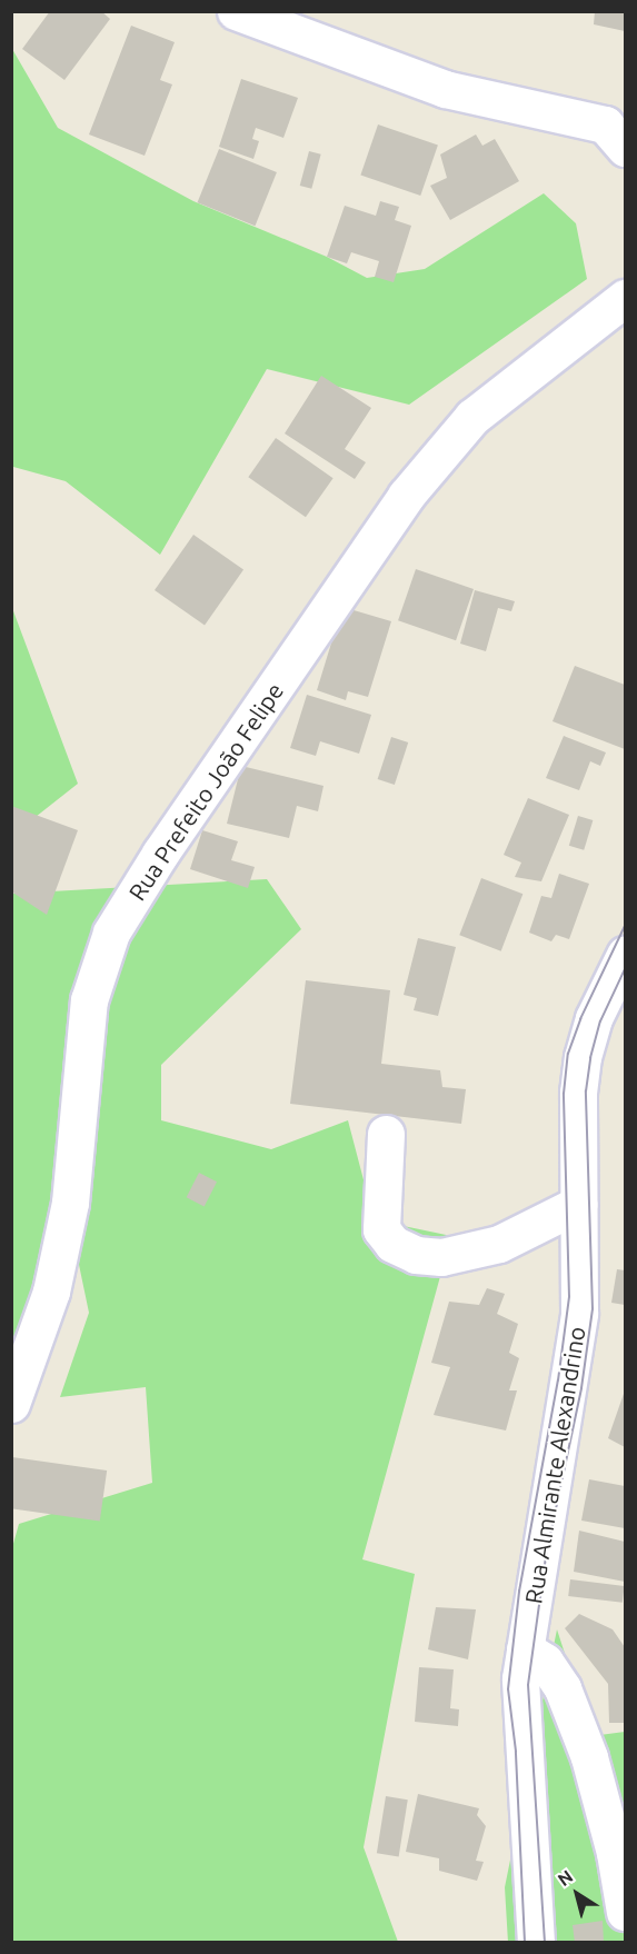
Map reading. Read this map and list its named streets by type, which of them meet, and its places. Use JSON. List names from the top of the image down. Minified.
{"streets":{"street":["Rua Prefeito João Felipe","Rua Almirante Alexandrino"]},"north":"top left"}
